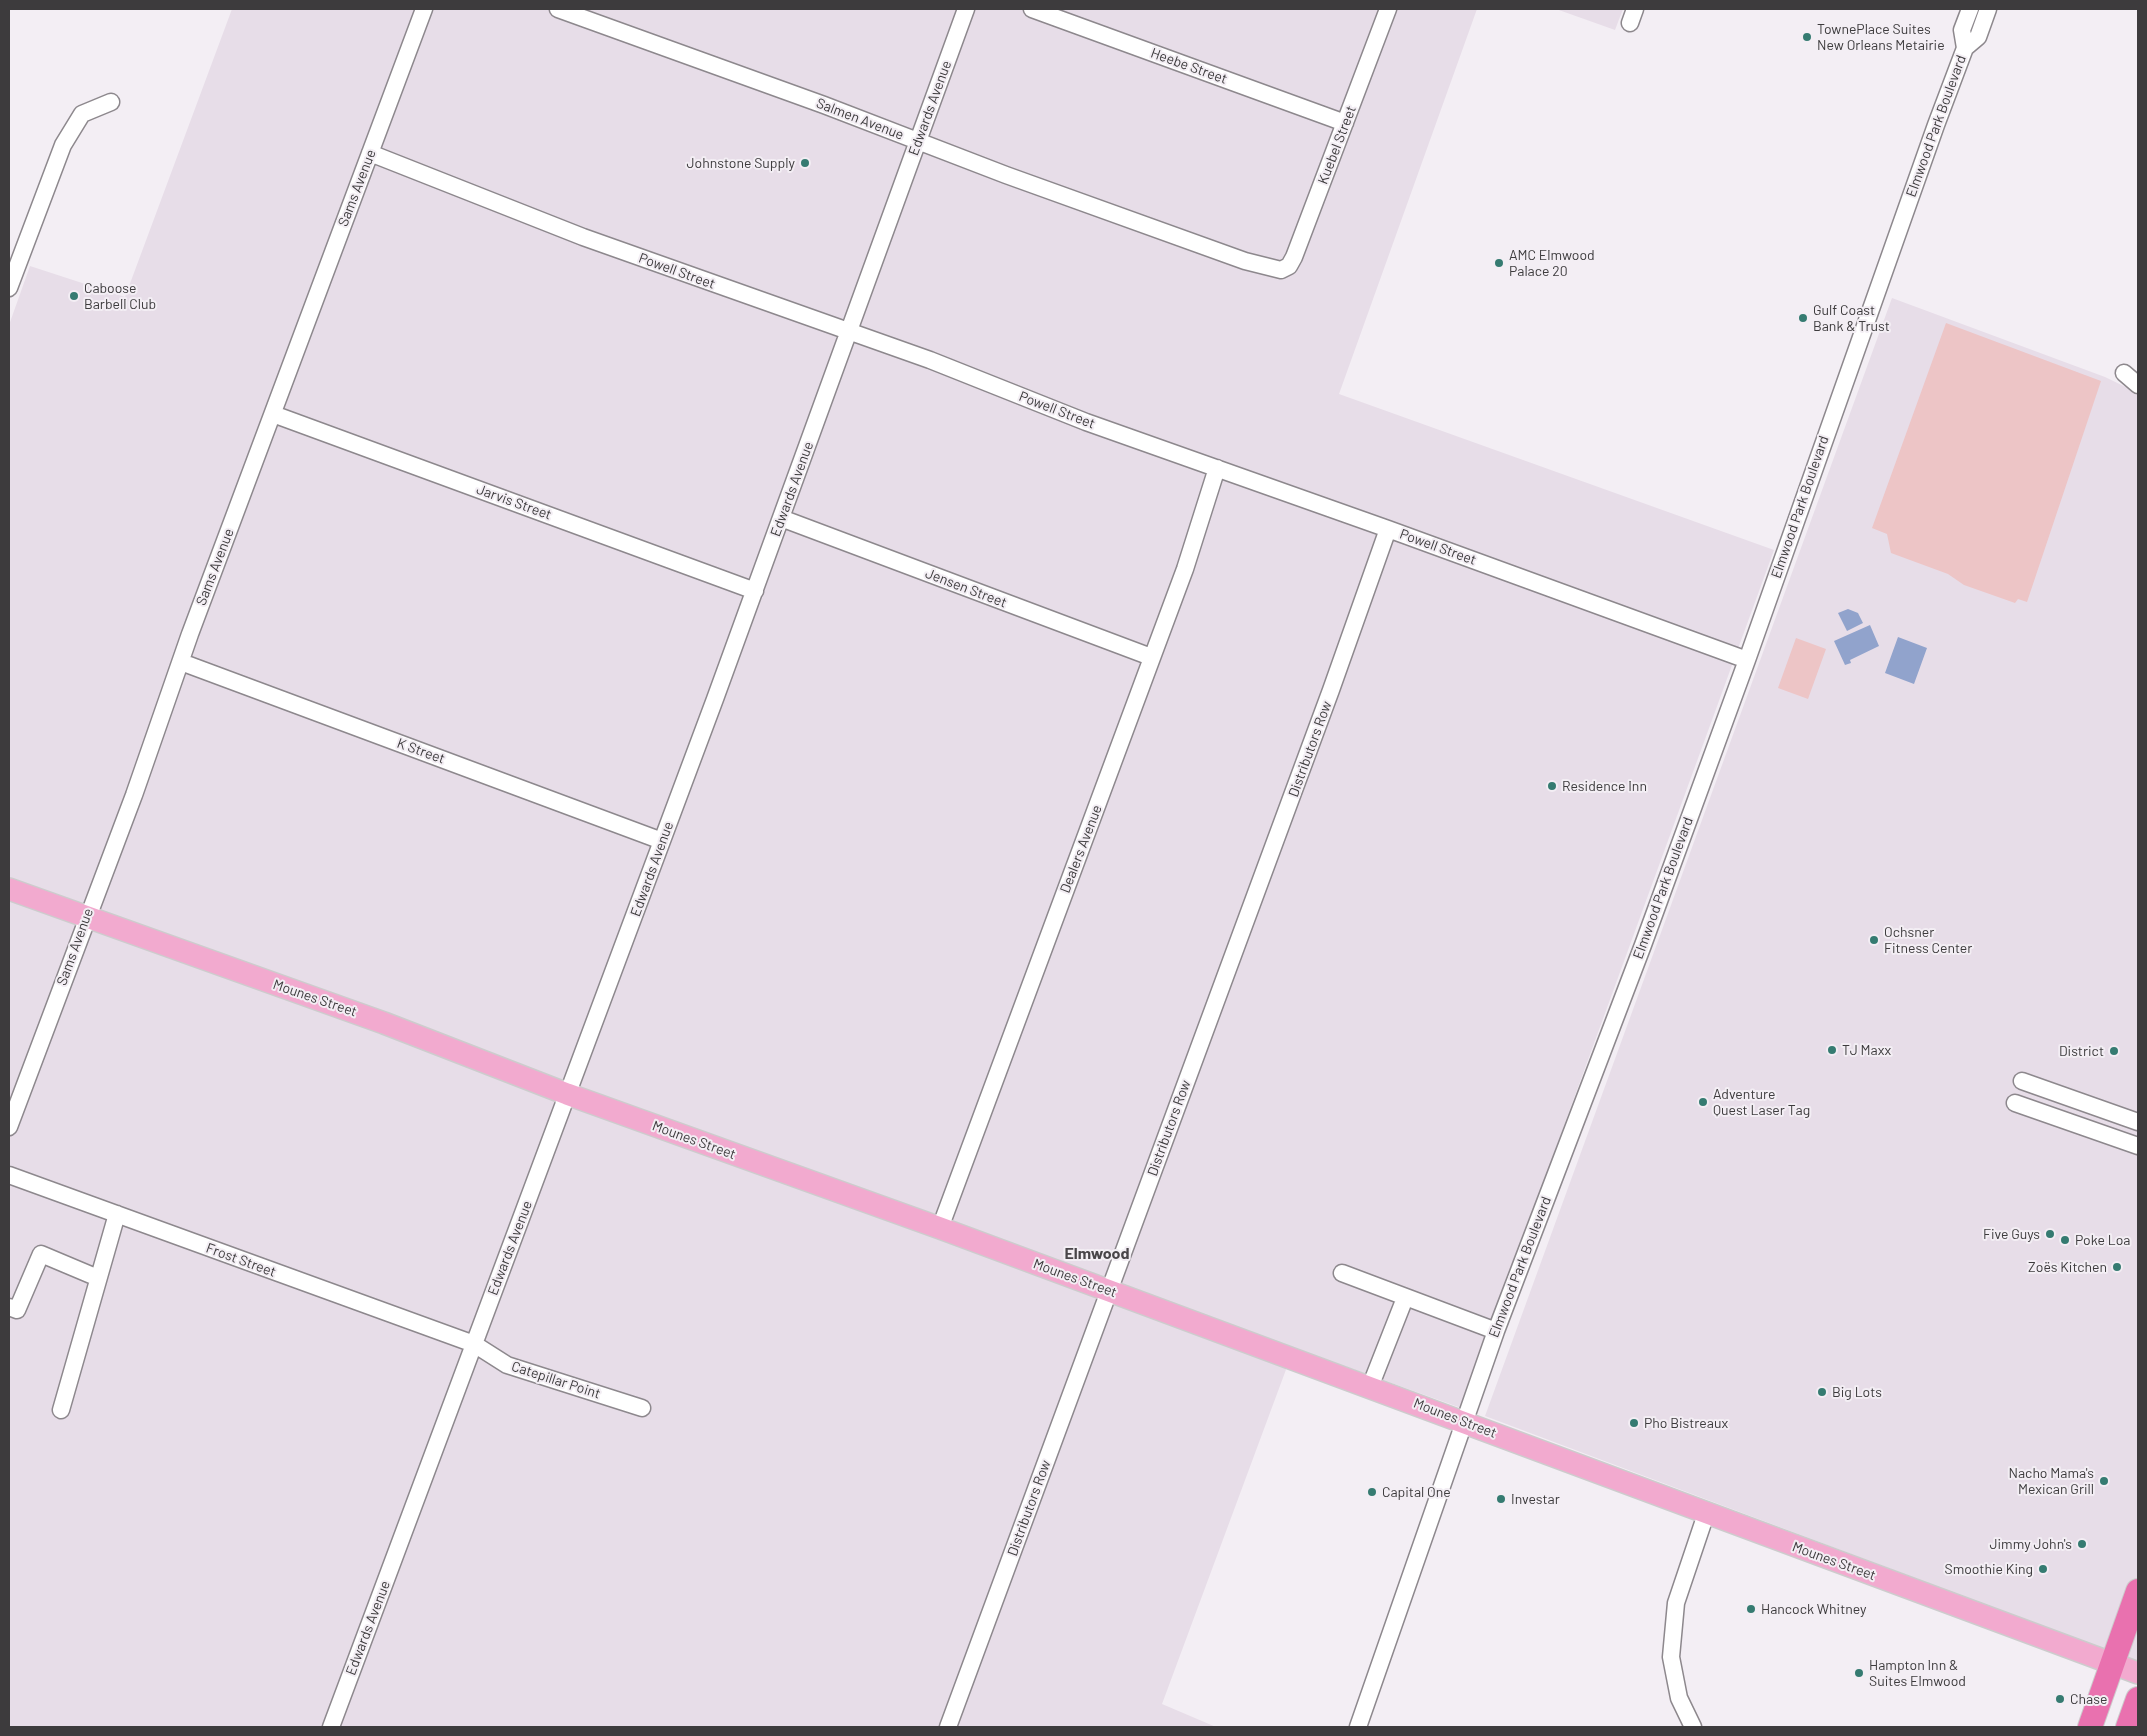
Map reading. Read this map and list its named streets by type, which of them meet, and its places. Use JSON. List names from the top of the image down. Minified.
{"streets":{"main road":["Mounes Street"],"street":["Heebe Street","Edwards Avenue","Salmen Avenue","Elmwood Park Boulevard","Kuebel Street","Sams Avenue","Powell Street","Jarvis Street","Jensen Street","Distributors Row","K Street","Dealers Avenue","Frost Street","Catepillar Point"]},"crossings":[["Heebe Street","Kuebel Street"],["Edwards Avenue","Salmen Avenue"],["Edwards Avenue","Powell Street"],["Edwards Avenue","Jarvis Street"],["Edwards Avenue","Jensen Street"],["Edwards Avenue","K Street"],["Edwards Avenue","Mounes Street"],["Edwards Avenue","Frost Street"],["Edwards Avenue","Catepillar Point"],["Salmen Avenue","Kuebel Street"],["Elmwood Park Boulevard","Powell Street"],["Elmwood Park Boulevard","Mounes Street"],["Sams Avenue","Powell Street"],["Sams Avenue","Jarvis Street"],["Sams Avenue","K Street"],["Sams Avenue","Mounes Street"],["Powell Street","Distributors Row"],["Powell Street","Dealers Avenue"],["Jensen Street","Dealers Avenue"],["Distributors Row","Mounes Street"],["Dealers Avenue","Mounes Street"],["Frost Street","Catepillar Point"]],"districts":["Elmwood"],"places":["TownePlace Suites New Orleans Metairie","Johnstone Supply","AMC Elmwood Palace 20","Caboose Barbell Club","Gulf Coast Bank & Trust","Residence Inn","Ochsner Fitness Center","TJ Maxx","District","Adventure Quest Laser Tag","Five Guys","Poke Loa","Zoës Kitchen","Big Lots","Pho Bistreaux","Nacho Mama's Mexican Grill","Capital One","Investar","Jimmy John's","Smoothie King","Hancock Whitney","Hampton Inn & Suites Elmwood","Chase"]}
